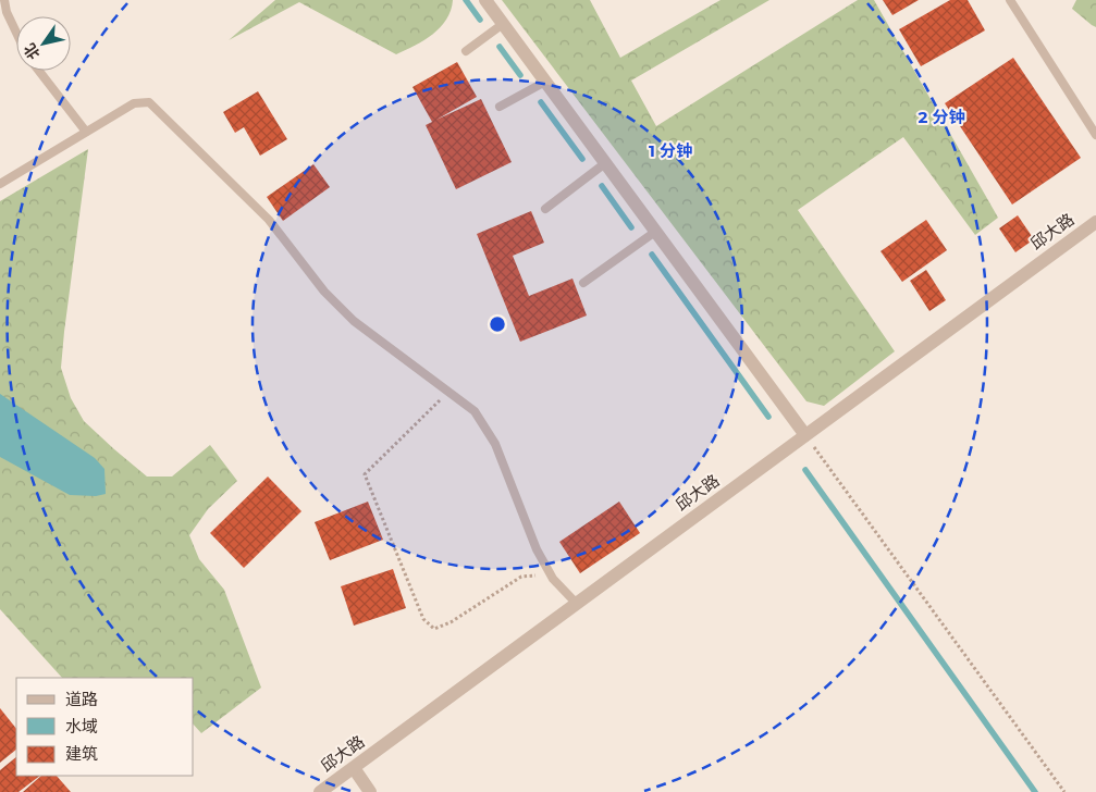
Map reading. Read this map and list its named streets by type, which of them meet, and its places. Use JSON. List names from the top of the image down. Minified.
{"streets":{"street":["邱大路"]},"legend":["道路","水域","建筑"],"north":"bottom left","rings":["2 分钟","1 分钟"]}
